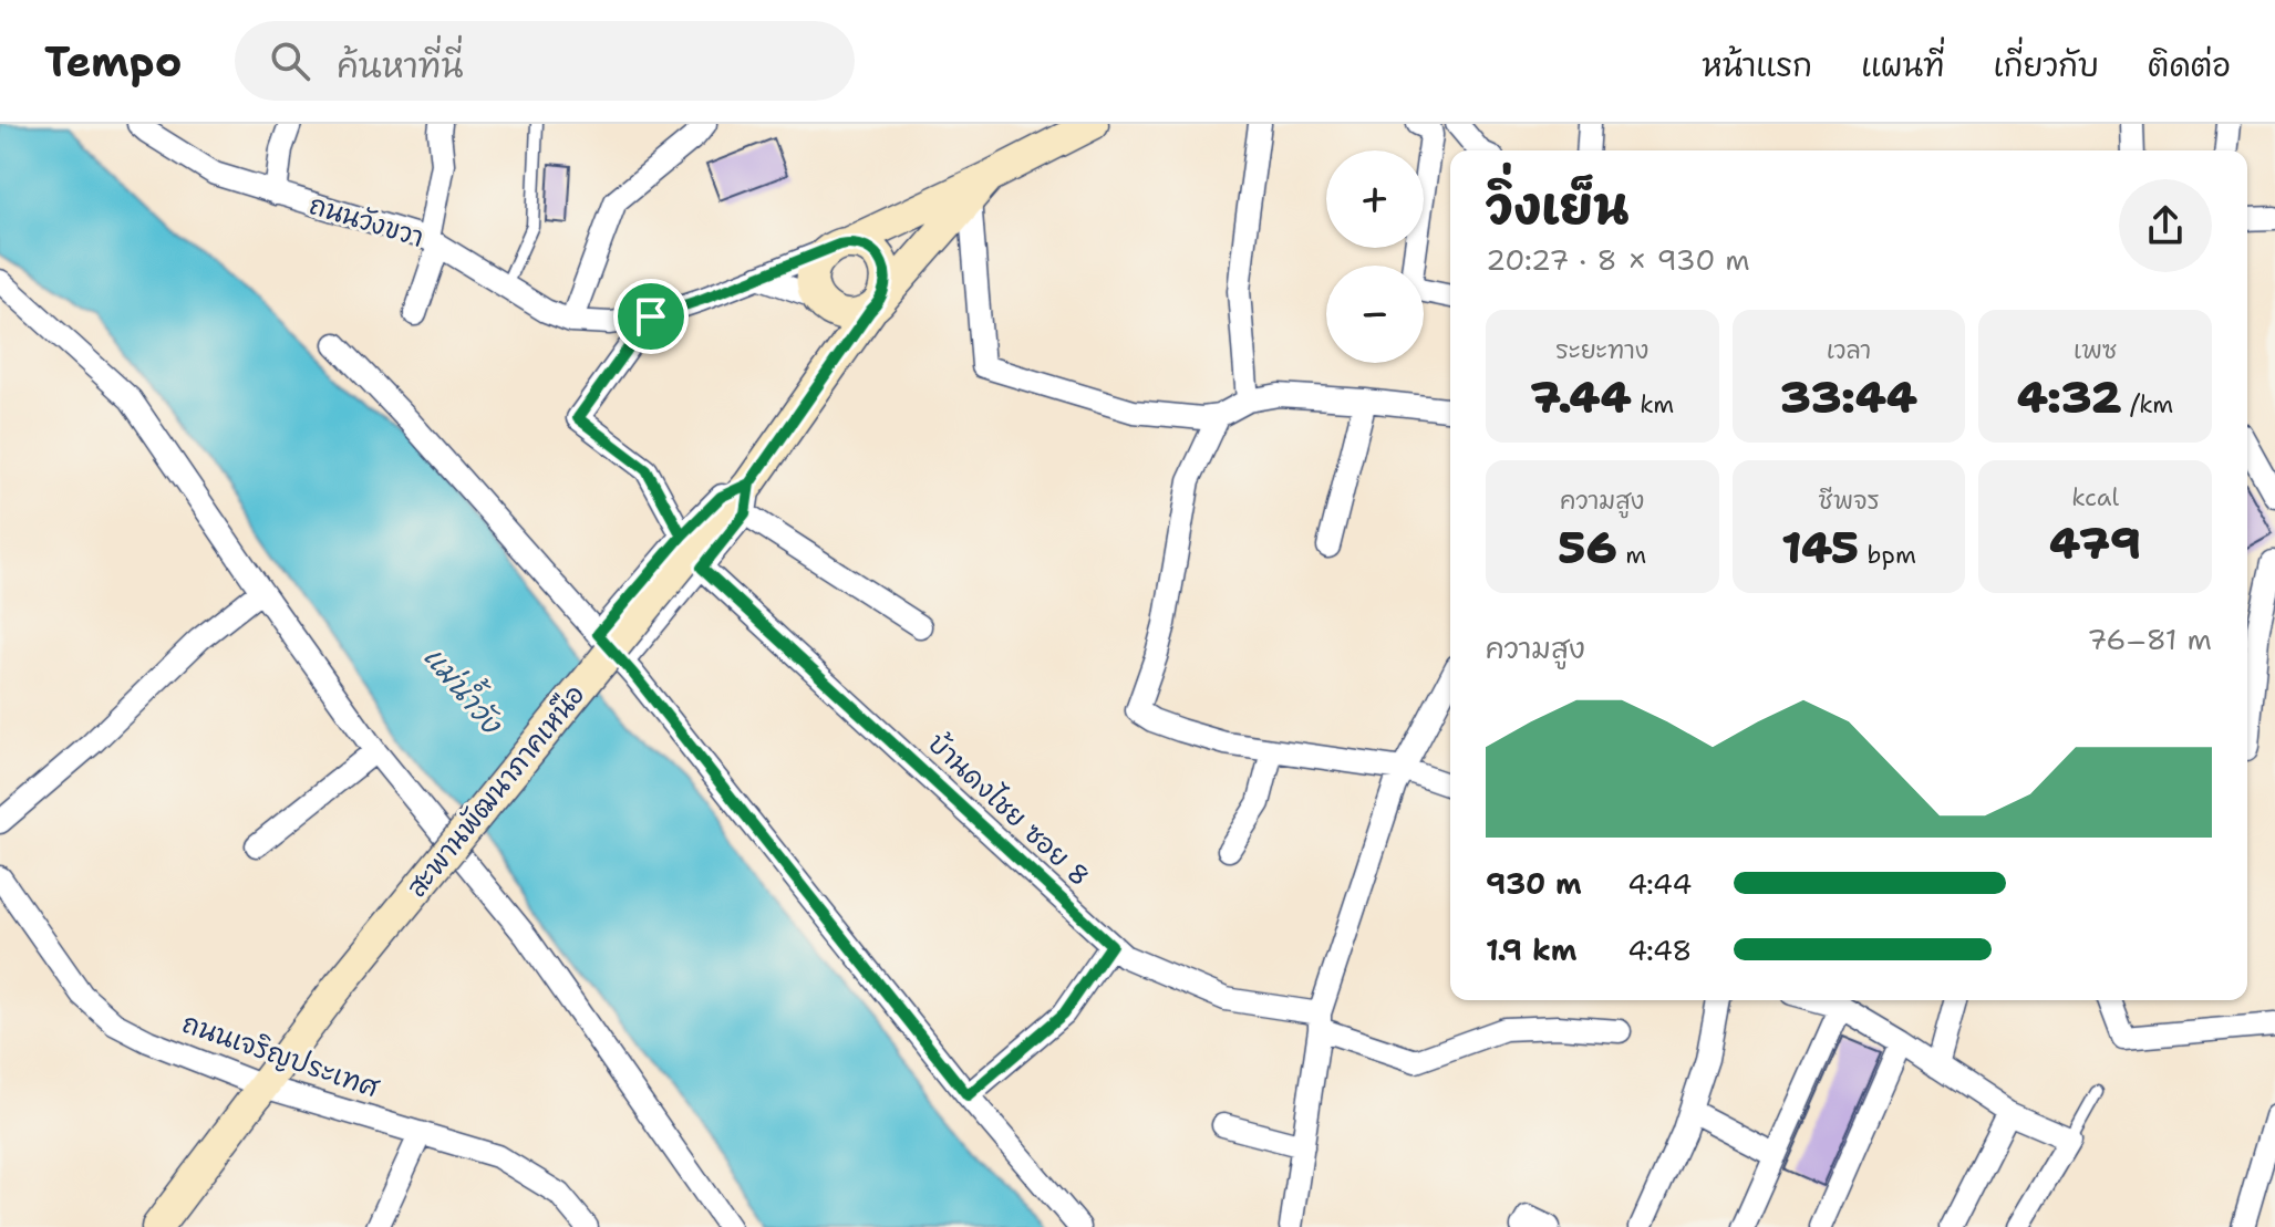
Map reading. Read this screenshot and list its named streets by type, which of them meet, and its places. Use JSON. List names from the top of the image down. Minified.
{"streets":{"street":["ถนนวังขวา","สะพานพัฒนาภาคเหนือ","บ้านดงไชย ซอย 8","ถนนเจริญประเทศ"]},"crossings":[["ถนนวังขวา","บ้านดงไชย ซอย 8"],["สะพานพัฒนาภาคเหนือ","บ้านดงไชย ซอย 8"],["สะพานพัฒนาภาคเหนือ","ถนนเจริญประเทศ"]],"water":["แม่น้ำวัง"],"page":{"header":"Tempo","search":"ค้นหาที่นี่","nav":["หน้าแรก","แผนที่","เกี่ยวกับ","ติดต่อ"],"map_buttons":["+","−"],"heading":["วิ่งเย็น","20:27 · 8 × 930 m"],"stats":[["ระยะทาง","7.44 km"],["เวลา","33:44"],["เพซ","4:32 /km"],["ความสูง","56 m"],["ชีพจร","145 bpm"],["kcal","479"]],"chart":["ความสูง","76–81 m"],"list":[{"name":"930 m","note":"4:44"},{"name":"1.9 km","note":"4:48"}]}}
